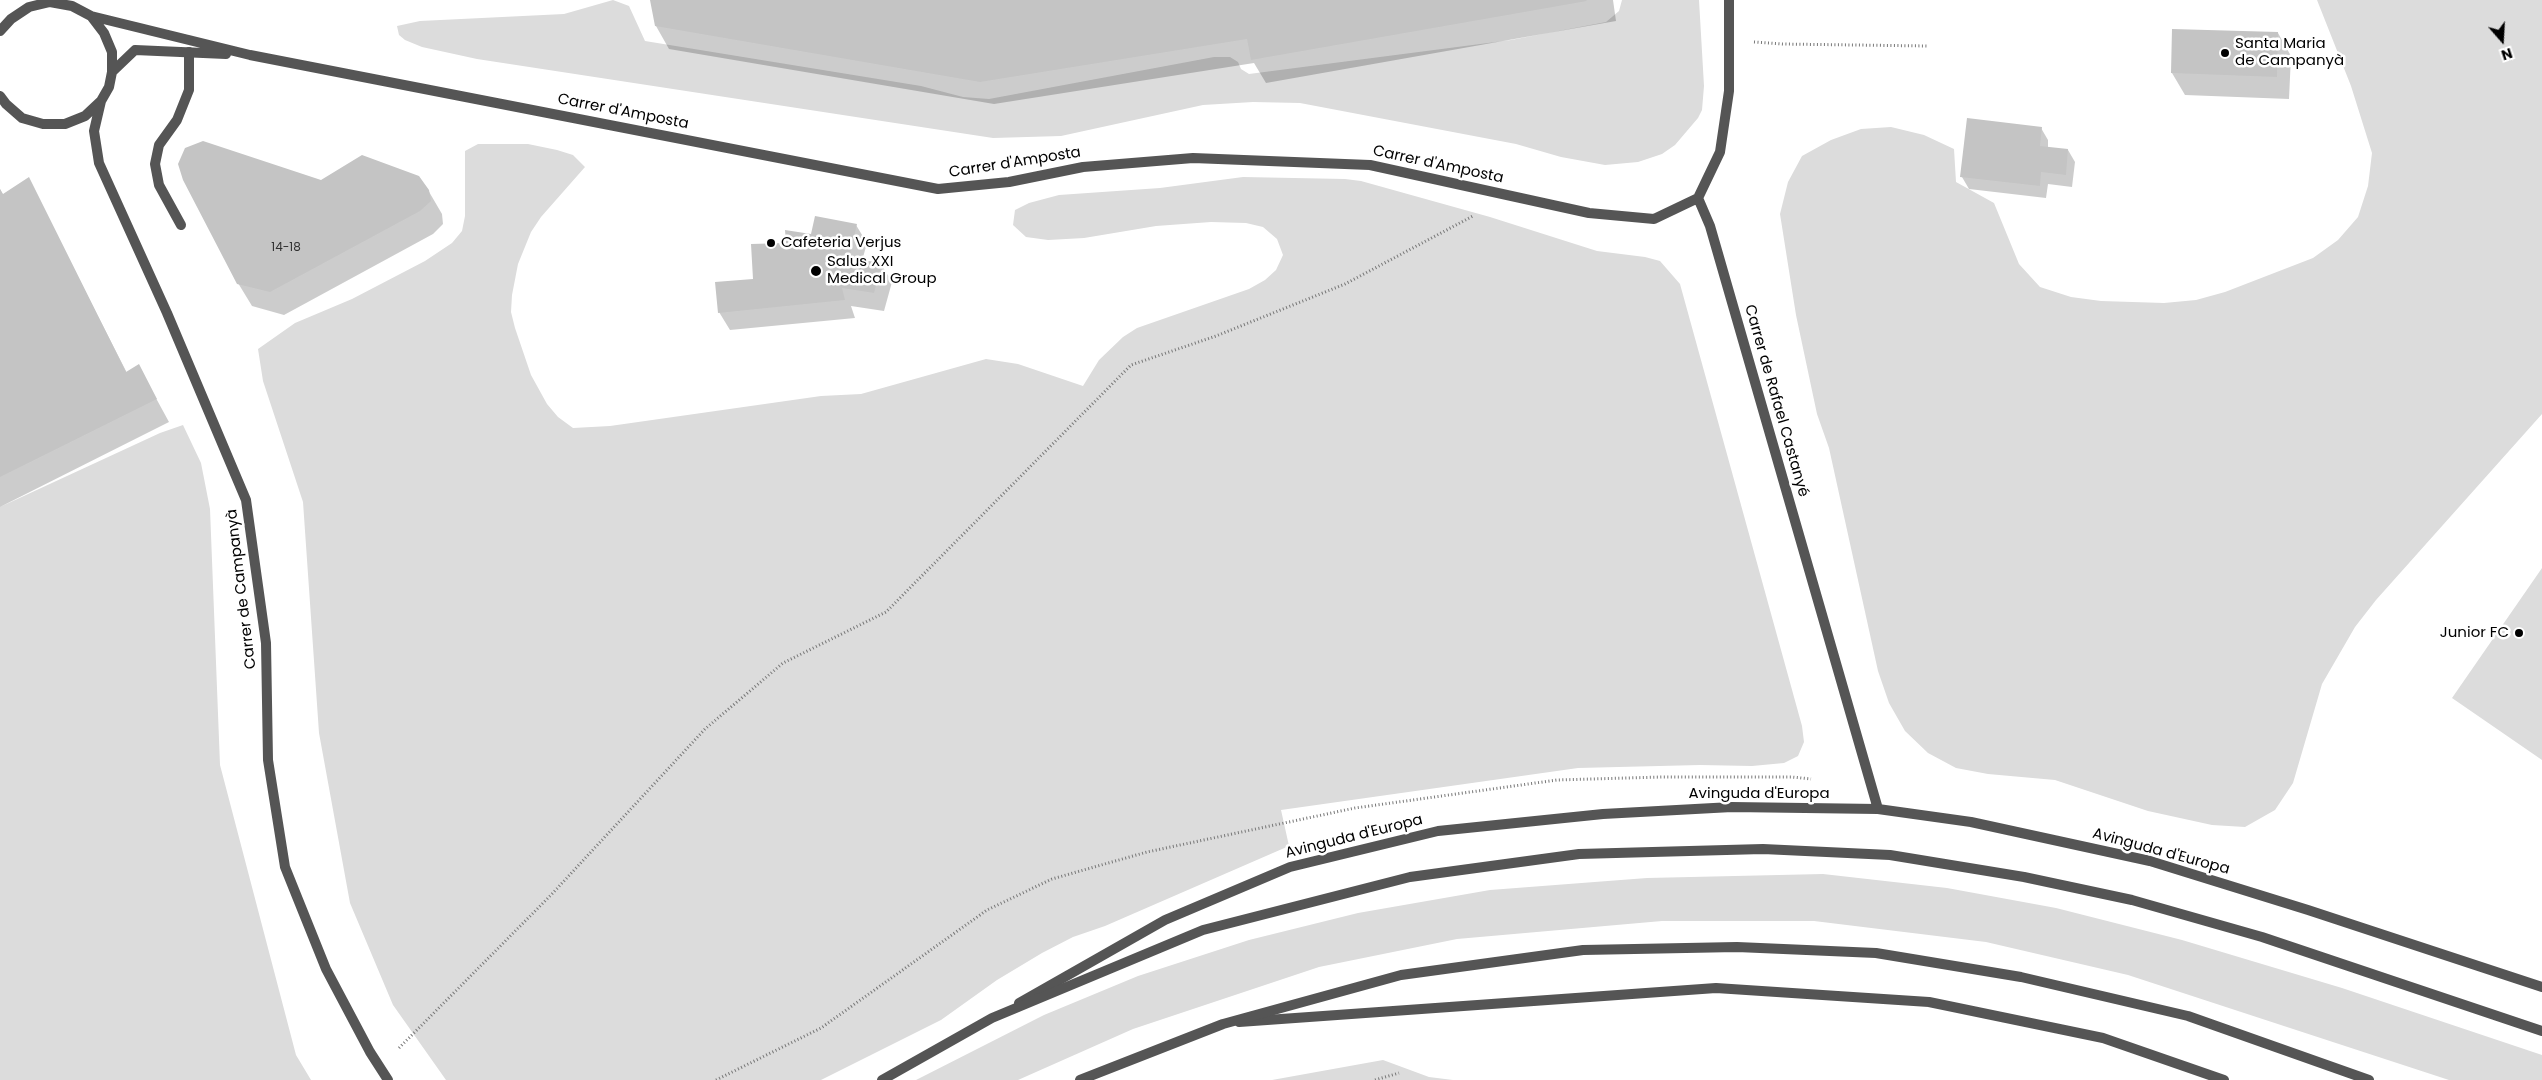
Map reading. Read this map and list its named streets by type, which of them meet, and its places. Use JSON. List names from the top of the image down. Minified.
{"streets":{"street":["Carrer d'Amposta","Carrer de Rafael Castanyé","Carrer de Campanyà","Avinguda d'Europa"]},"crossings":[["Carrer d'Amposta","Carrer de Rafael Castanyé"],["Carrer d'Amposta","Carrer de Campanyà"],["Carrer de Rafael Castanyé","Avinguda d'Europa"]],"places":["Santa Maria de Campanyà","Cafeteria Verjus","Salus XXI Medical Group","Junior FC"],"house_numbers":["14-18"],"north":"bottom"}
